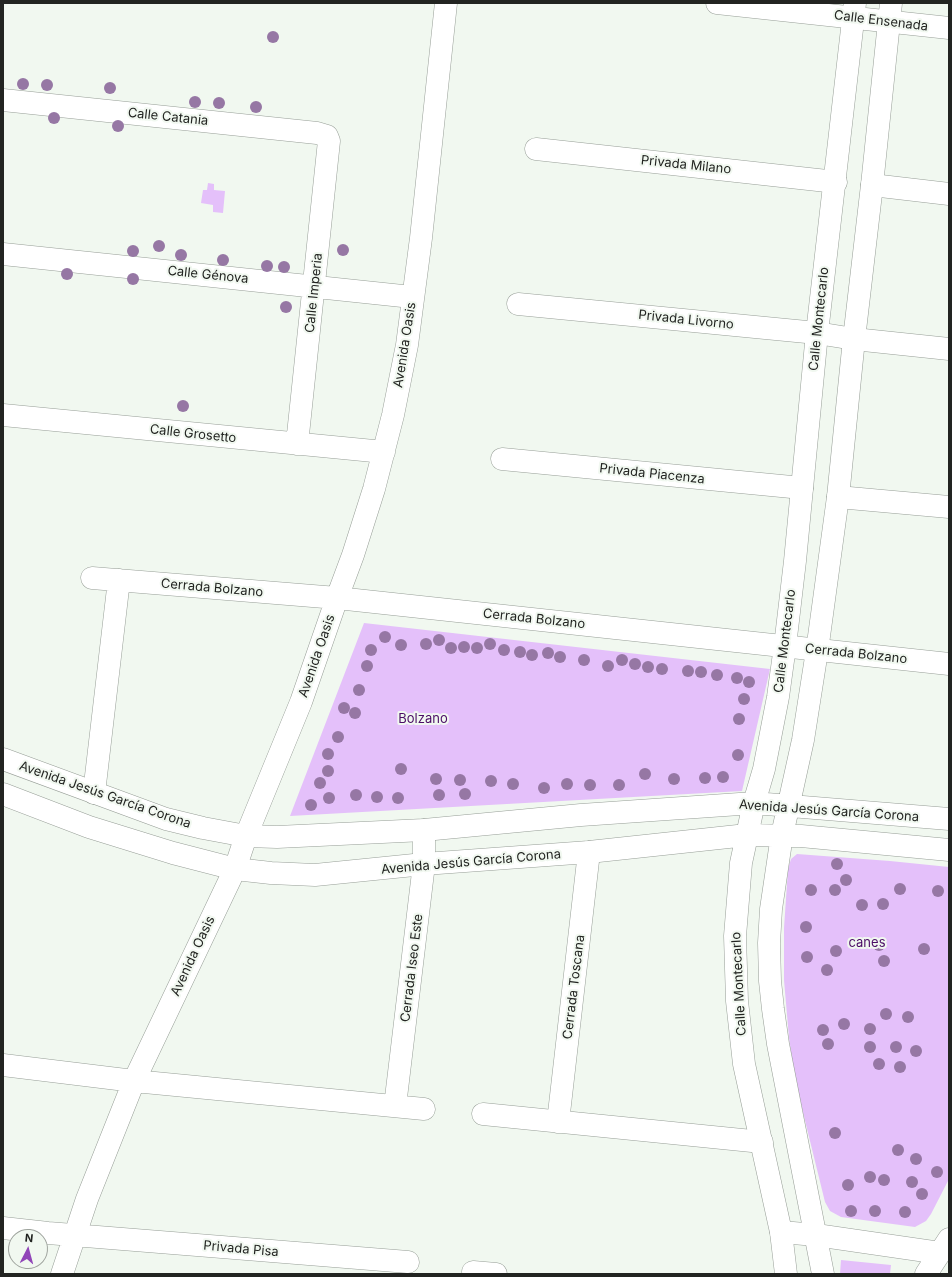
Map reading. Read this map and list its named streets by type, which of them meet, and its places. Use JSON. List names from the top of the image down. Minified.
{"streets":{"street":["Calle Ensenada","Calle Catania","Privada Milano","Calle Génova","Calle Imperia","Calle Montecarlo","Privada Livorno","Avenida Oasis","Calle Grosetto","Privada Piacenza","Cerrada Bolzano","Avenida Jesús García Corona","Cerrada Iseo Este","Cerrada Toscana","Privada Pisa"]},"crossings":[["Calle Ensenada","Calle Montecarlo"],["Calle Catania","Calle Imperia"],["Privada Milano","Calle Montecarlo"],["Calle Génova","Calle Imperia"],["Calle Génova","Avenida Oasis"],["Calle Imperia","Calle Grosetto"],["Calle Montecarlo","Privada Livorno"],["Calle Montecarlo","Privada Piacenza"],["Calle Montecarlo","Cerrada Bolzano"],["Calle Montecarlo","Avenida Jesús García Corona"],["Avenida Oasis","Calle Grosetto"],["Avenida Oasis","Cerrada Bolzano"],["Avenida Oasis","Avenida Jesús García Corona"],["Avenida Oasis","Privada Pisa"],["Avenida Jesús García Corona","Cerrada Iseo Este"],["Avenida Jesús García Corona","Cerrada Toscana"]],"parks":["Bolzano","canes"],"north":"top"}
